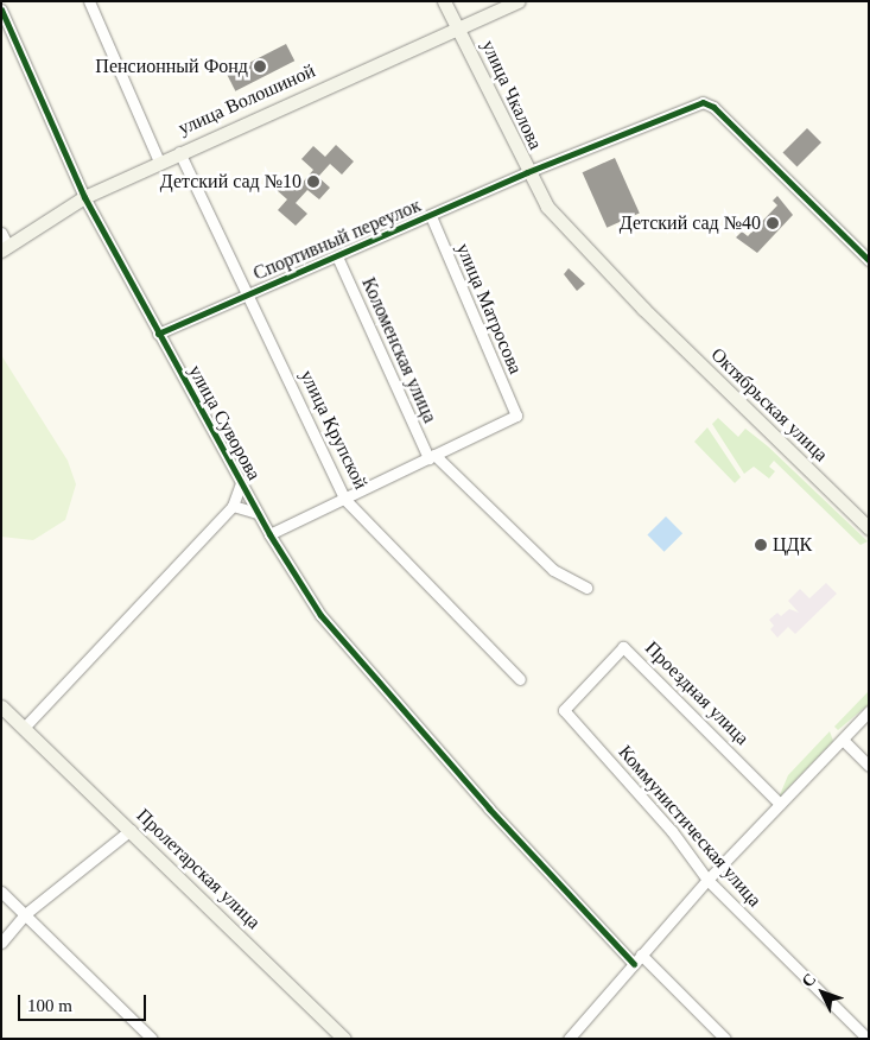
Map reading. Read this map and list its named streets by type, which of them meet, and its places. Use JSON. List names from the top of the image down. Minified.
{"streets":{"street":["улица Чкалова","улица Волошиной","Спортивный переулок","улица Матросова","Коломенская улица","Октябрьская улица","улица Суворова","улица Крупской","Проездная улица","Коммунистическая улица","Пролетарская улица"]},"crossings":[["улица Чкалова","улица Волошиной"],["улица Чкалова","Спортивный переулок"],["улица Чкалова","Октябрьская улица"],["улица Волошиной","улица Суворова"],["улица Волошиной","улица Крупской"],["Спортивный переулок","улица Матросова"],["Спортивный переулок","Коломенская улица"],["Спортивный переулок","улица Суворова"],["Спортивный переулок","улица Крупской"],["улица Матросова","Коломенская улица"],["Проездная улица","Коммунистическая улица"]],"places":["Пенсионный Фонд","Детский сад №10","Детский сад №40","ЦДК"],"scale_bar":"100 m","north":"top left"}
